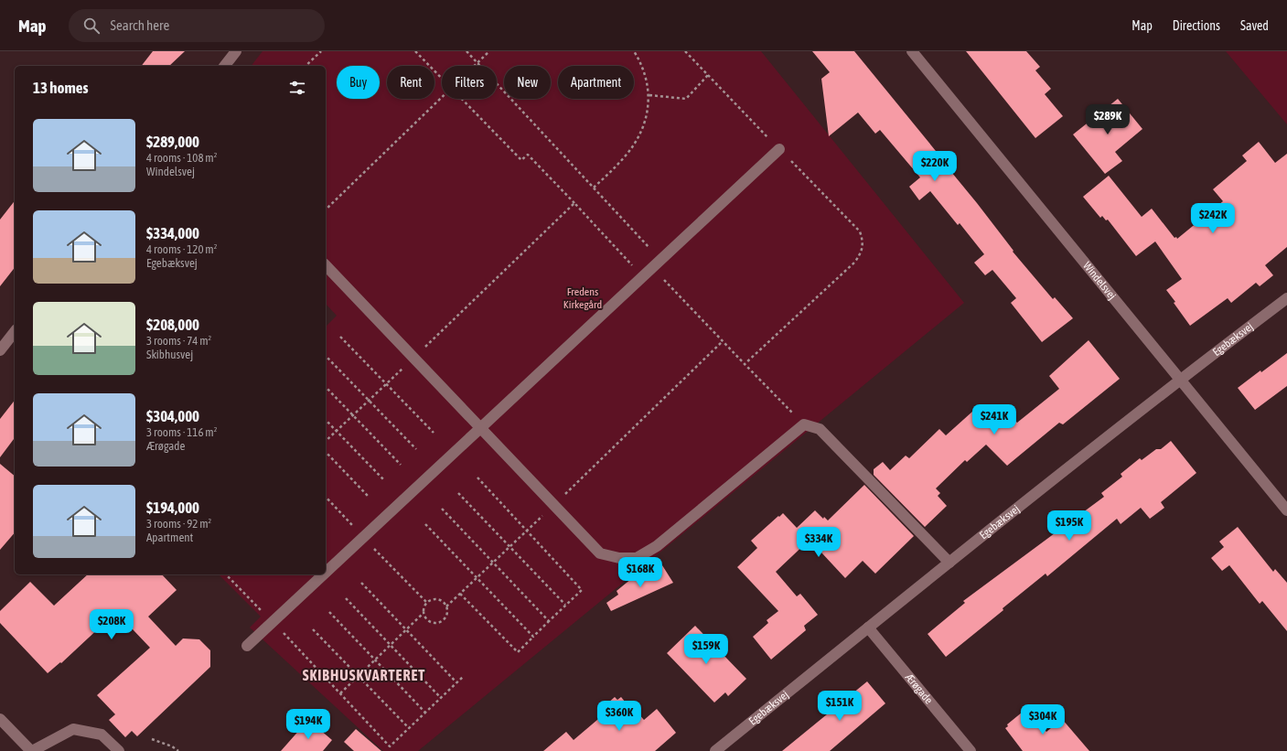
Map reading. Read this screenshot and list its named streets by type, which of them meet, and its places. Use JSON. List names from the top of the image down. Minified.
{"streets":{"street":["Windelsvej","Egebæksvej","Ærøgade"]},"crossings":[["Windelsvej","Egebæksvej"],["Egebæksvej","Ærøgade"]],"districts":["SKIBHUSKVARTERET"],"parks":["Fredens Kirkegård"],"page":{"header":"Map","search":"Search here","nav":["Map","Directions","Saved"],"chip":["Buy","Rent","Filters","New","Apartment"],"heading":"13 homes","price":["$289K","$220K","$242K","$241K","$195K","$334K","$168K","$208K","$159K","$151K","$360K","$304K","$194K"],"list":[{"name":"$289,000","note":"4 rooms · 108 m² · Windelsvej"},{"name":"$334,000","note":"4 rooms · 120 m² · Egebæksvej"},{"name":"$208,000","note":"3 rooms · 74 m² · Skibhusvej"},{"name":"$304,000","note":"3 rooms · 116 m² · Ærøgade"},{"name":"$194,000","note":"3 rooms · 92 m² · Apartment"}]}}
